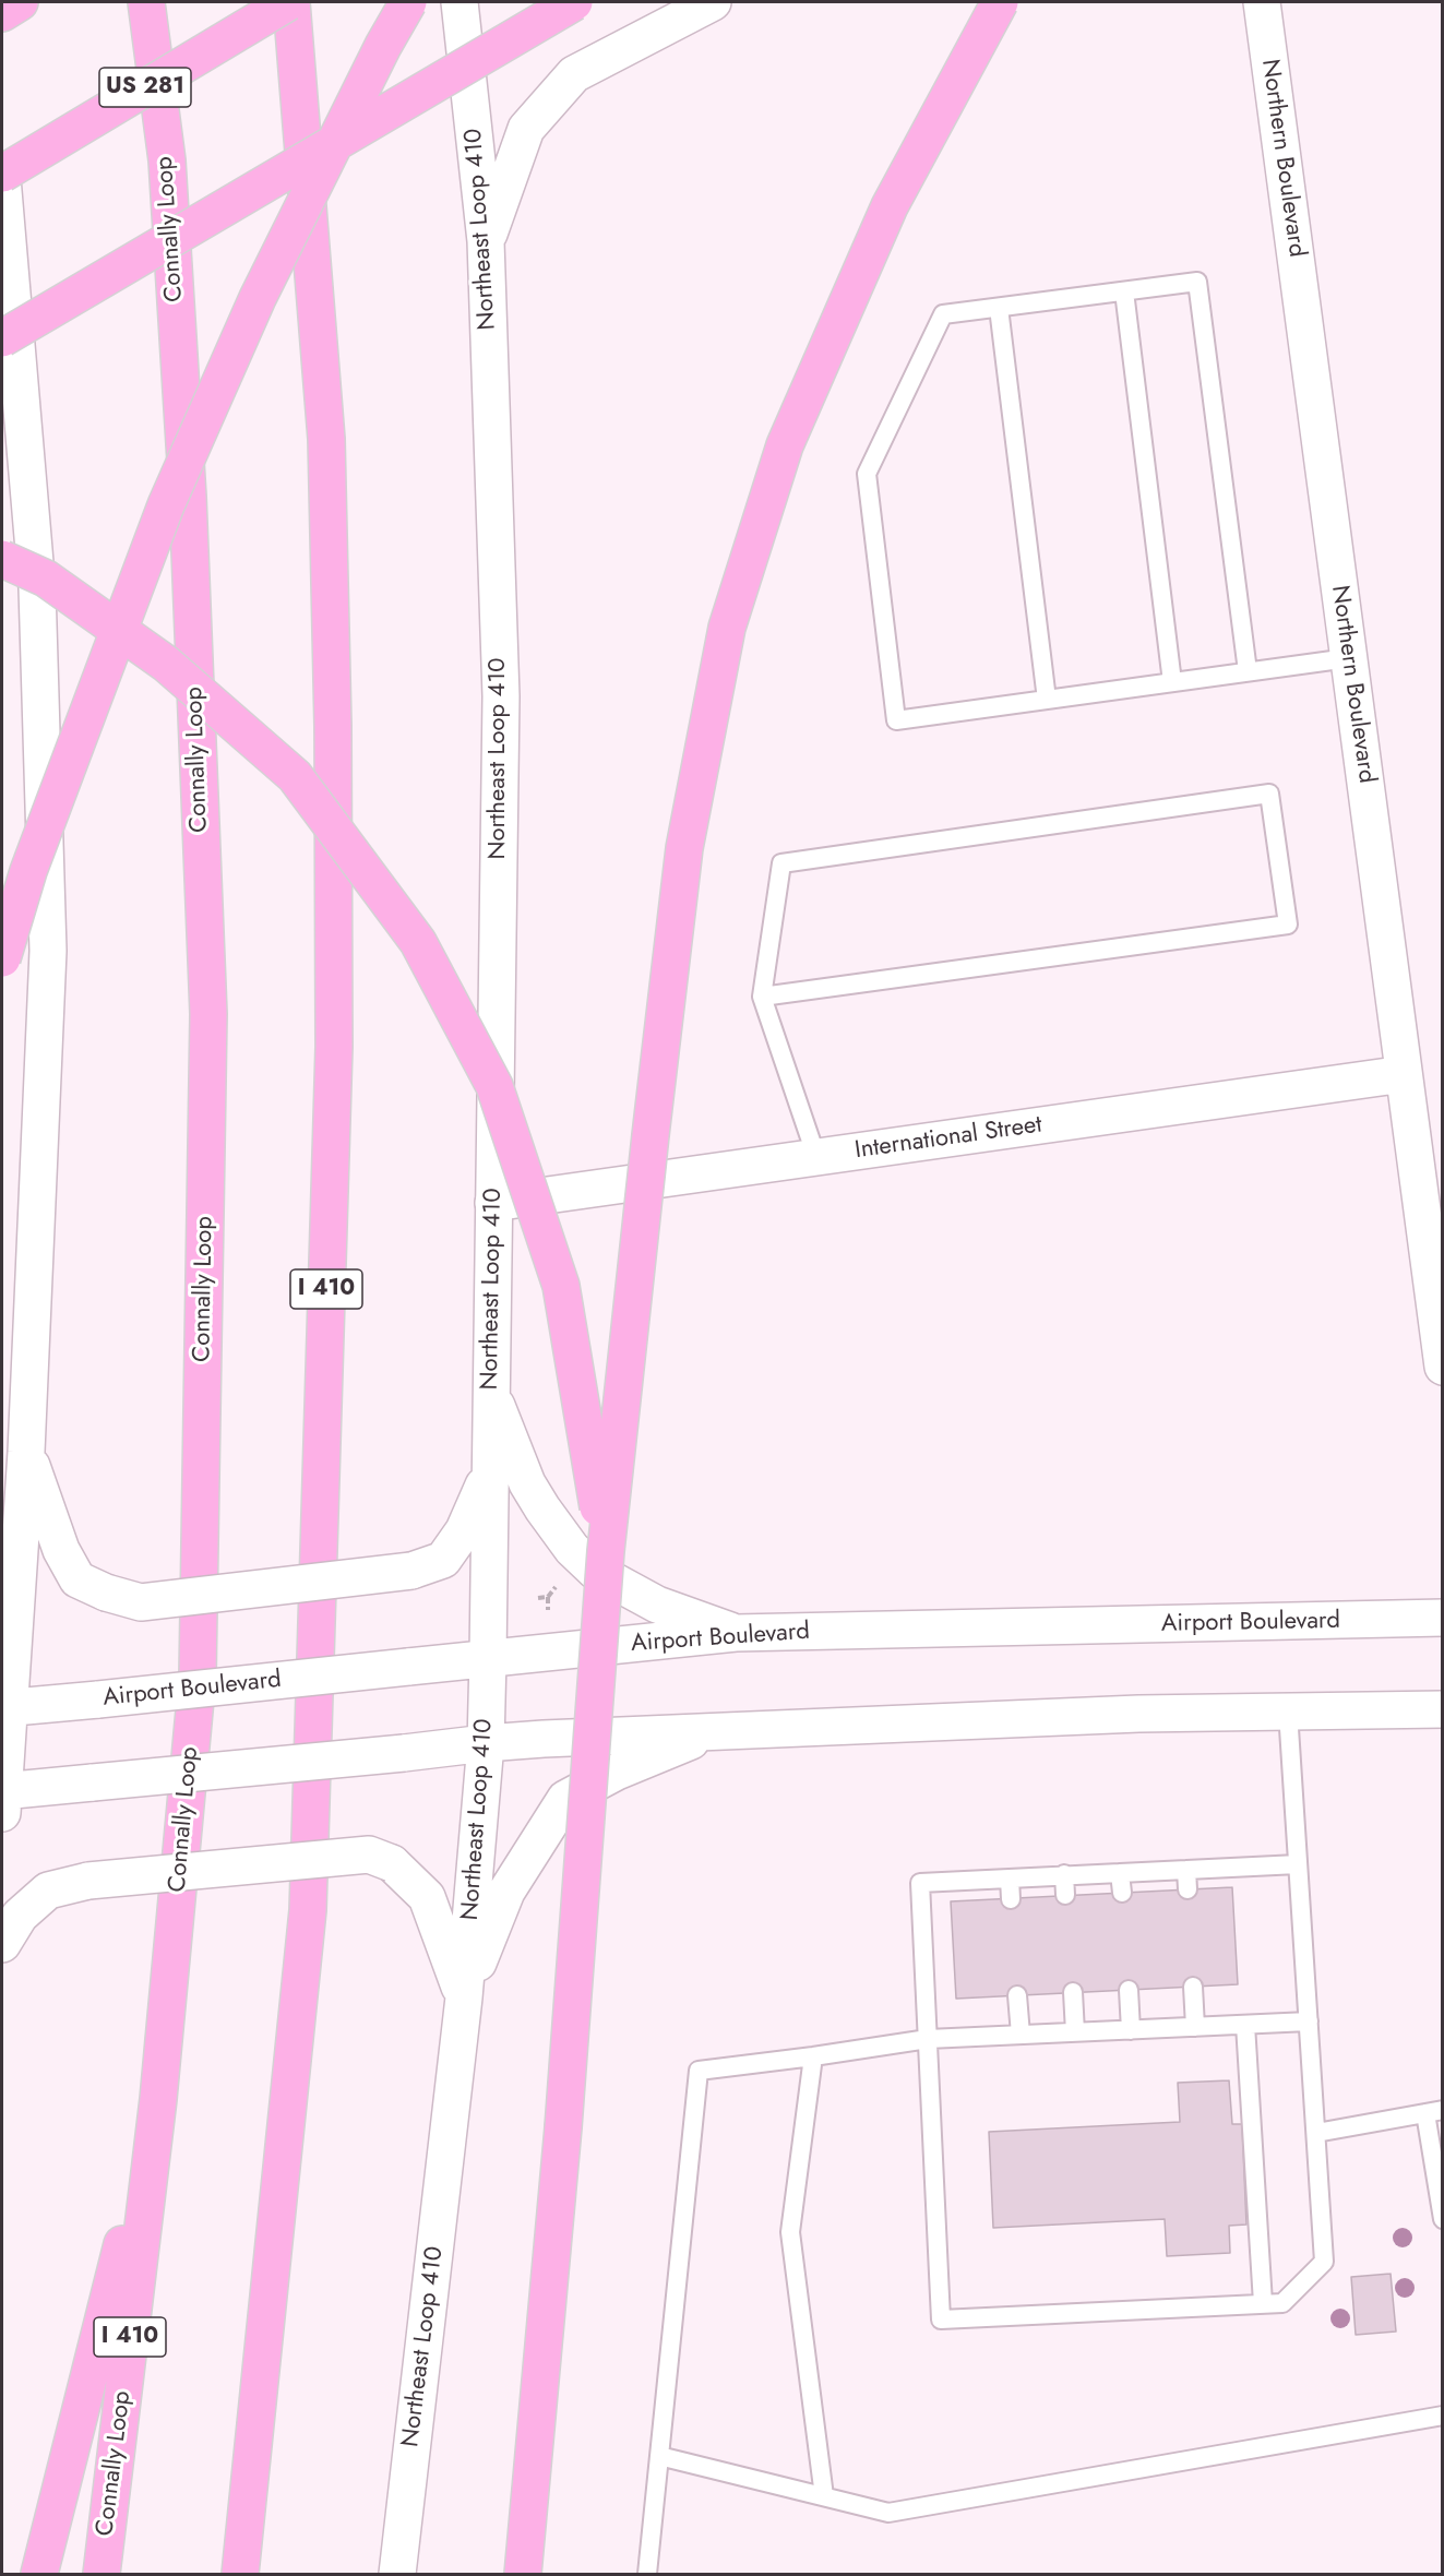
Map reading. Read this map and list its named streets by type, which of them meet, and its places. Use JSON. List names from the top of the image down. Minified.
{"streets":{"highway":["US 281","Connally Loop","I 410"],"main road":["Northern Boulevard","Northeast Loop 410","International Street","Airport Boulevard"]},"crossings":[["US 281","I 410"],["Northern Boulevard","International Street"],["Northeast Loop 410","International Street"],["Northeast Loop 410","Airport Boulevard"]]}
